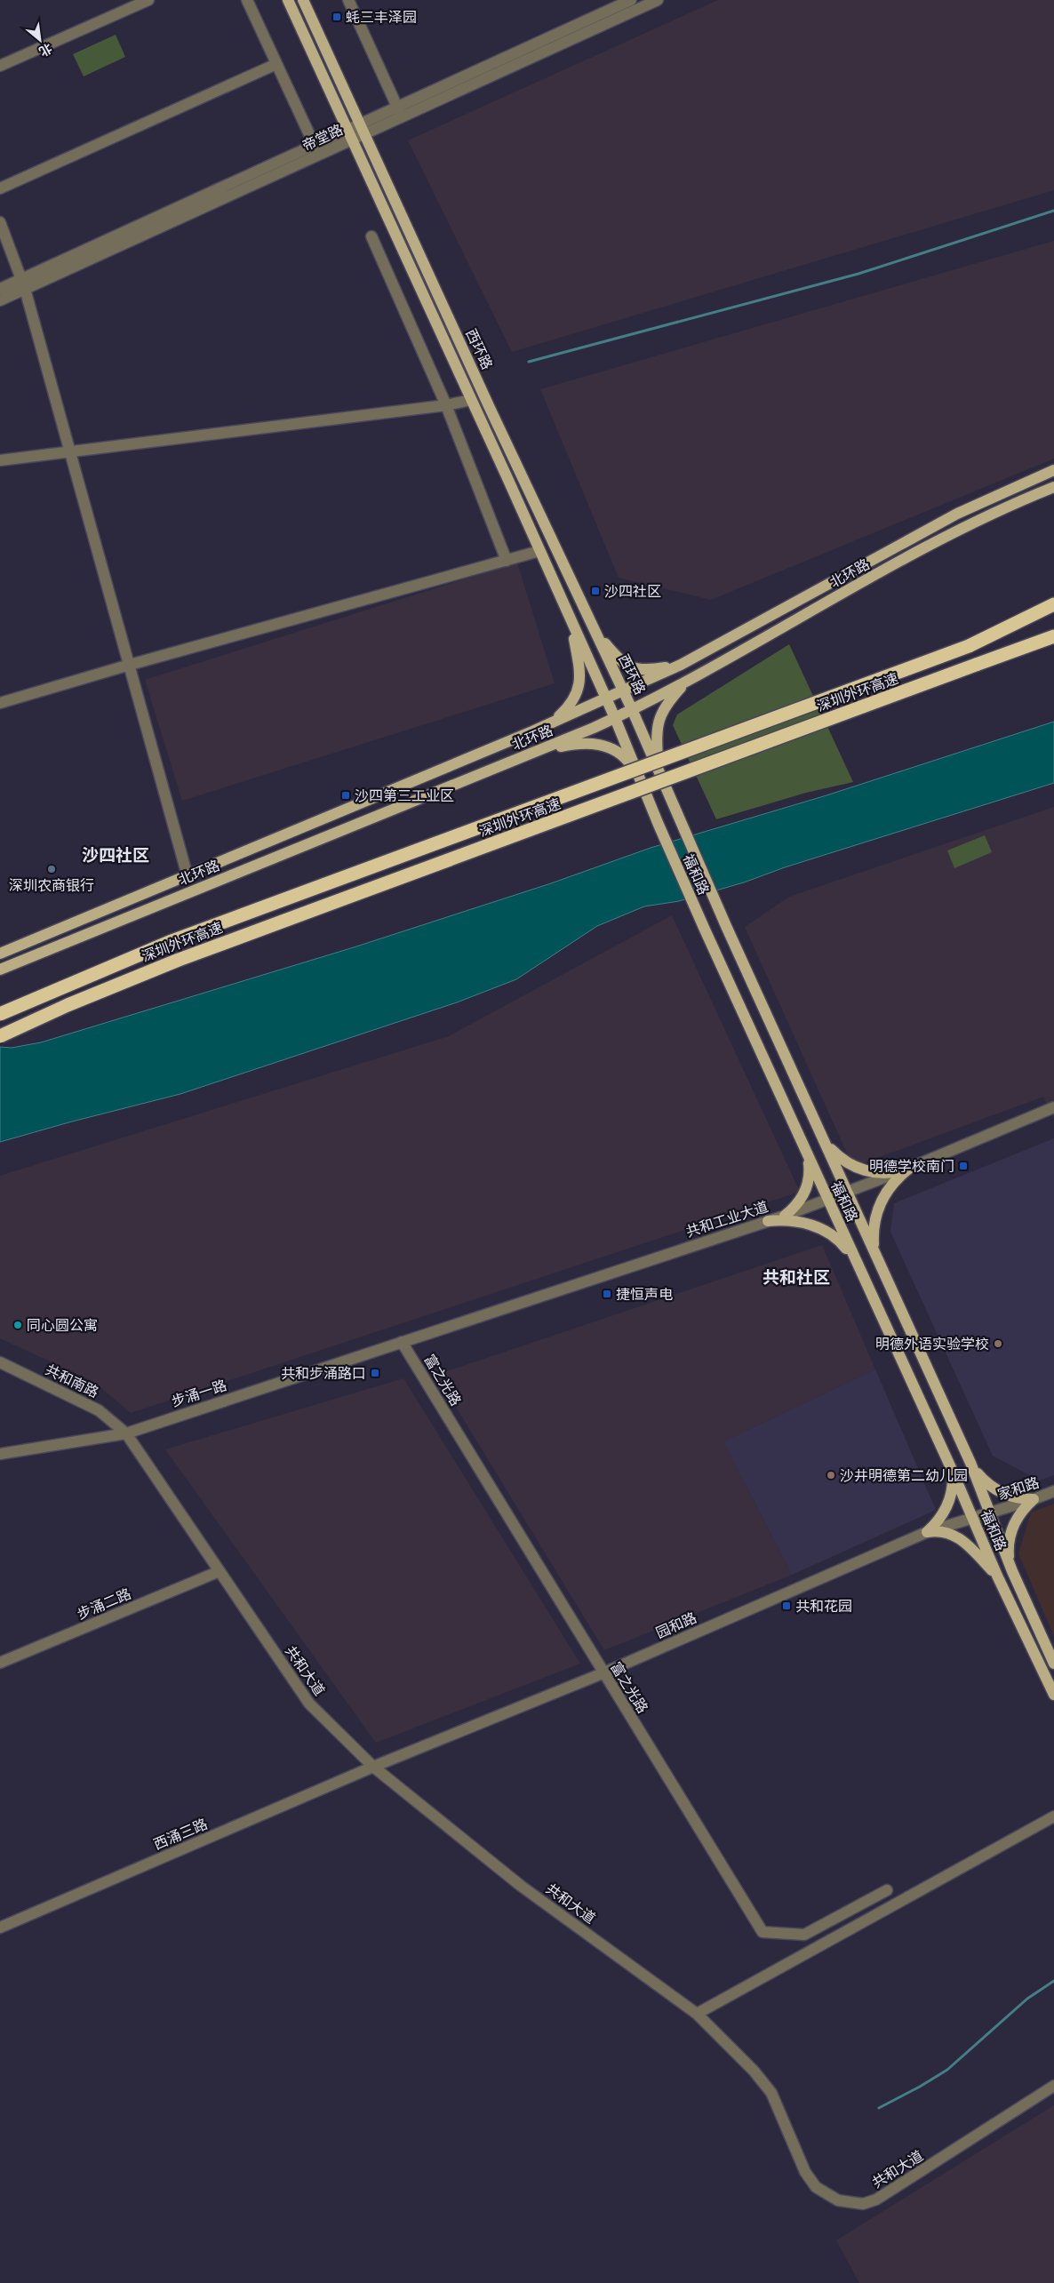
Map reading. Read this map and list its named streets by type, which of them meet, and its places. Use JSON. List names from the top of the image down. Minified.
{"streets":{"highway":["深圳外环高速"],"main road":["西环路","北环路","福和路"],"street":["帝堂路","共和工业大道","富之光路","共和南路","步涌一路","家和路","步涌二路","园和路","共和大道","西涌三路"]},"crossings":[["帝堂路","西环路"],["西环路","北环路"],["西环路","福和路"],["北环路","福和路"],["福和路","共和工业大道"],["福和路","家和路"],["福和路","园和路"],["共和工业大道","富之光路"],["共和工业大道","步涌一路"],["富之光路","步涌一路"],["富之光路","园和路"],["共和南路","步涌一路"],["共和南路","共和大道"],["步涌一路","共和大道"],["家和路","园和路"],["步涌二路","共和大道"],["园和路","共和大道"],["园和路","西涌三路"],["共和大道","西涌三路"]],"districts":["沙四社区","共和社区"],"places":{"transit":["蚝三丰泽园","沙四社区","沙四第三工业区","明德学校南门","捷恒声电","共和步涌路口","共和花园"],"other":["深圳农商银行","同心圆公寓","明德外语实验学校","沙井明德第二幼儿园"]},"north":"bottom right"}
